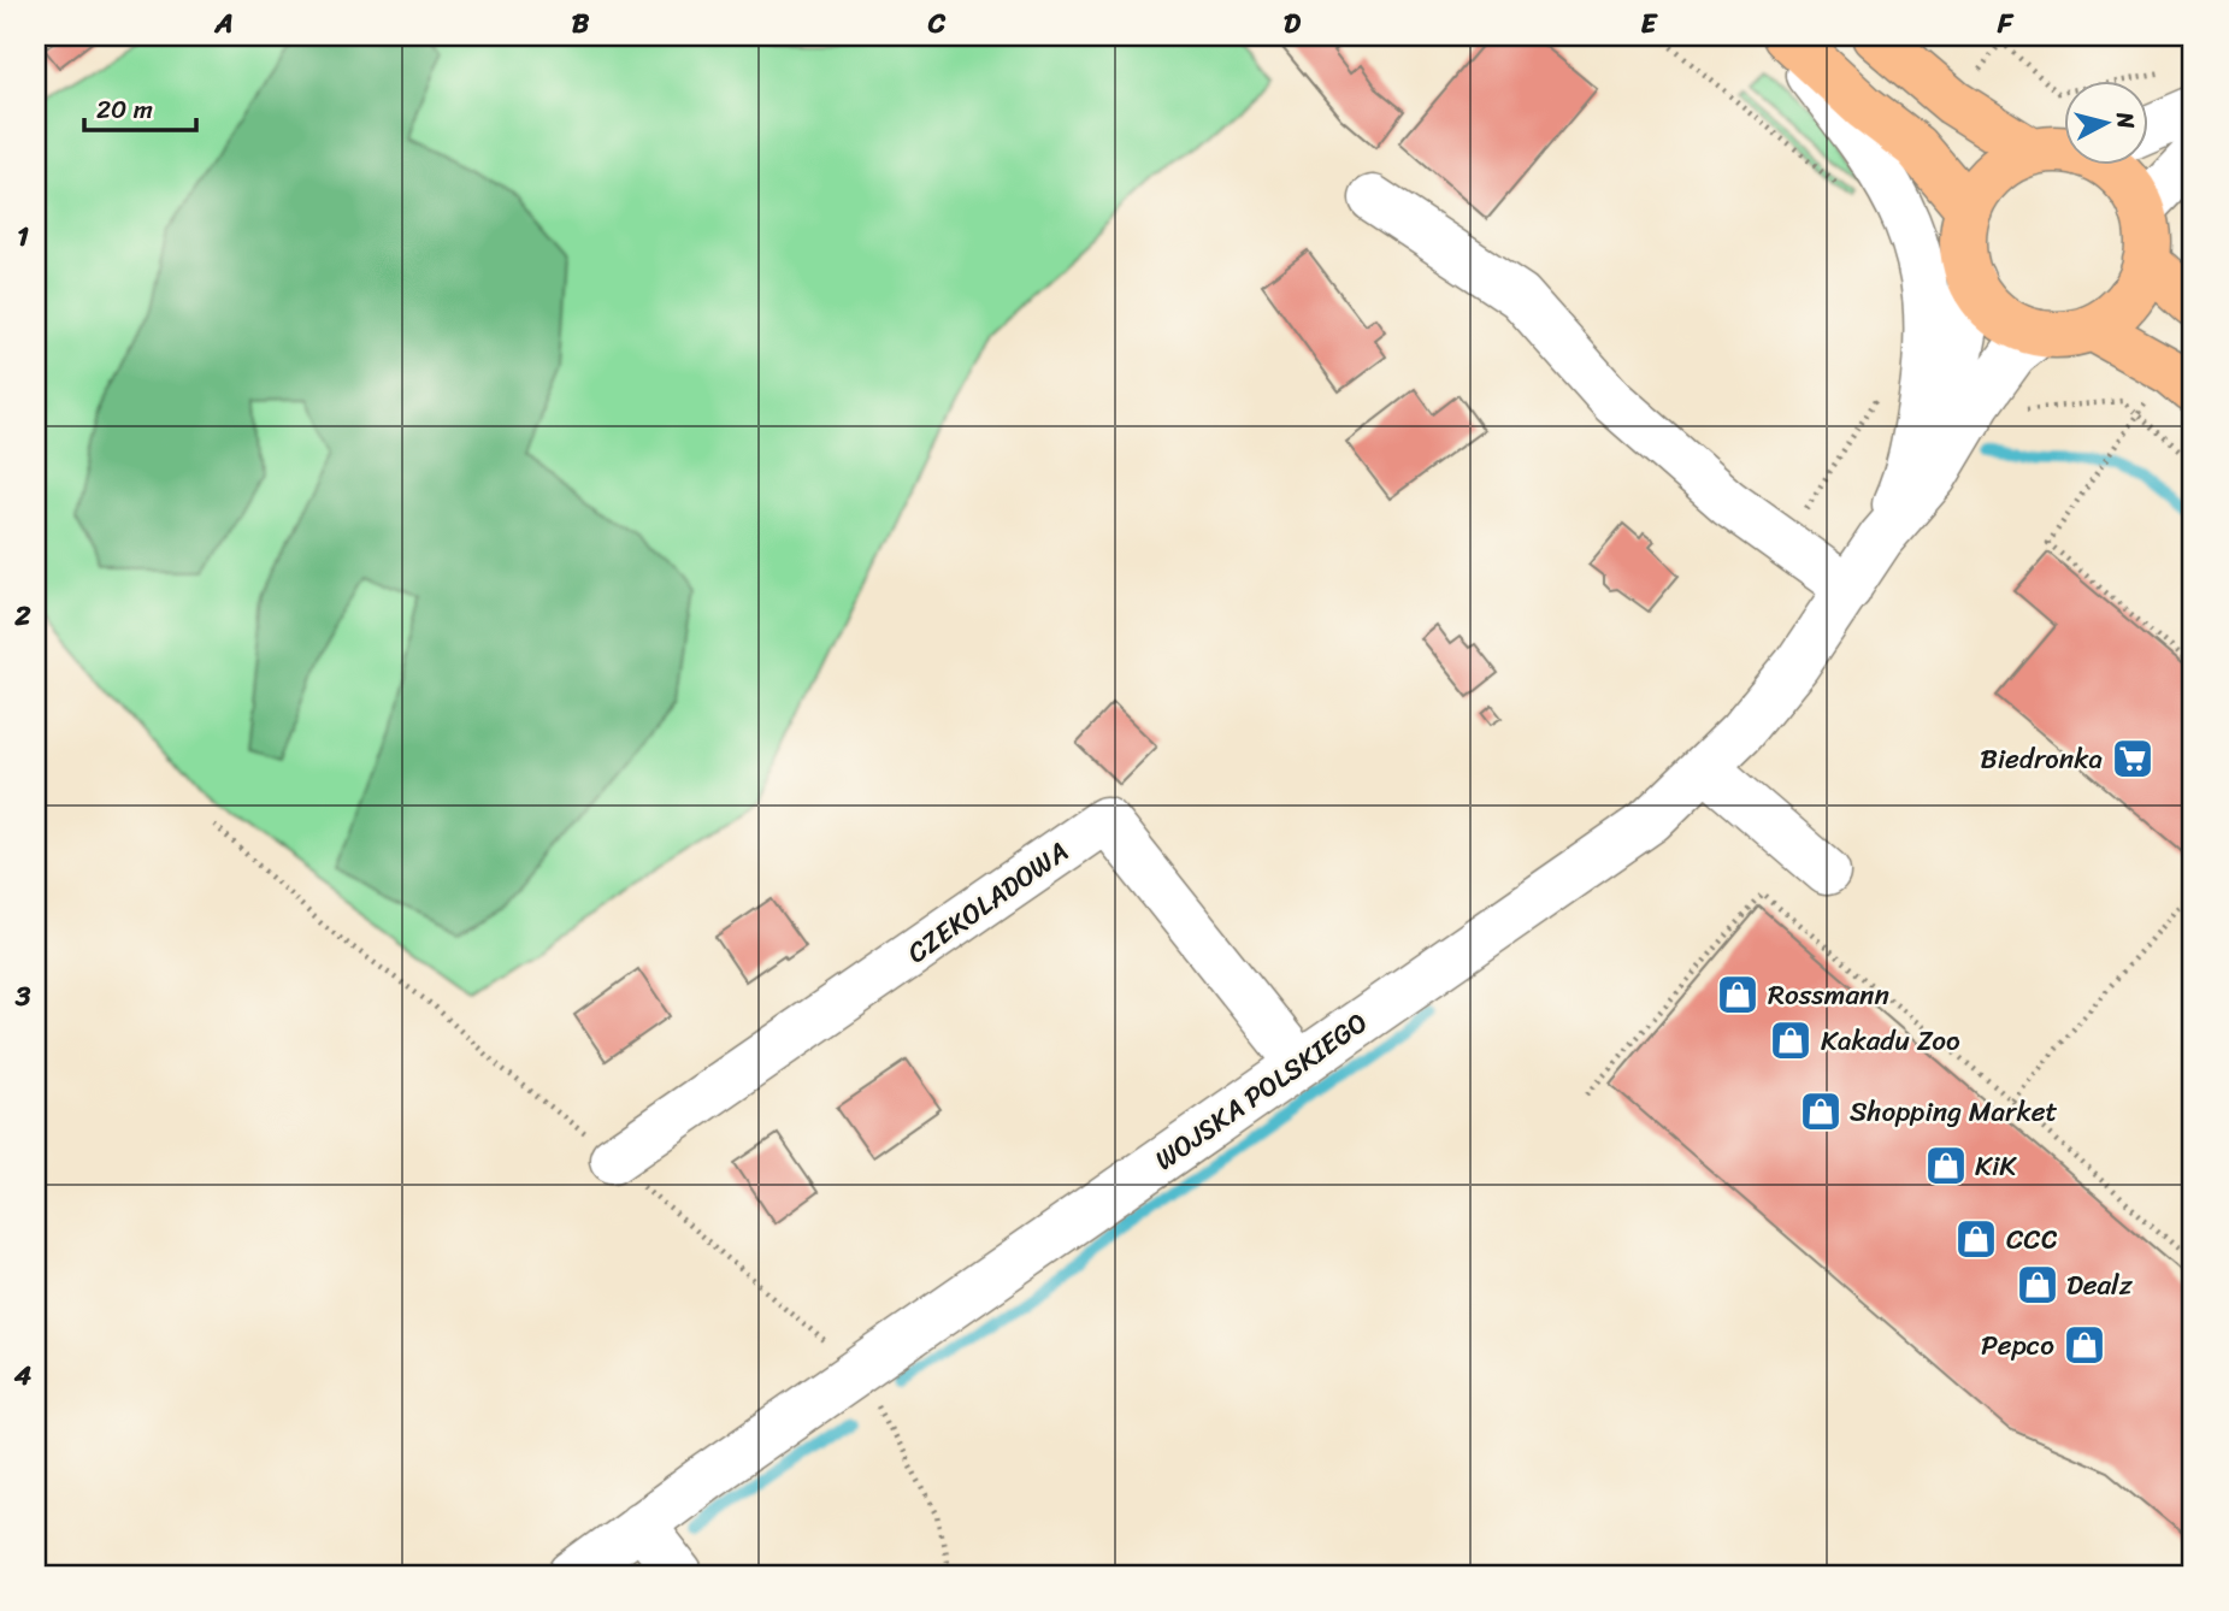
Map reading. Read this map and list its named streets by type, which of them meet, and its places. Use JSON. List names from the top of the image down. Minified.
{"streets":{"street":["CZEKOLADOWA","WOJSKA POLSKIEGO"]},"crossings":[["CZEKOLADOWA","WOJSKA POLSKIEGO"]],"places":{"supermarket":["Biedronka"],"shop":["Rossmann","Kakadu Zoo","Shopping Market","KiK","CCC","Dealz","Pepco"]},"scale_bar":"20 m","north":"right","grid":{"columns":["A","B","C","D","E","F"],"rows":["1","2","3","4"]}}
